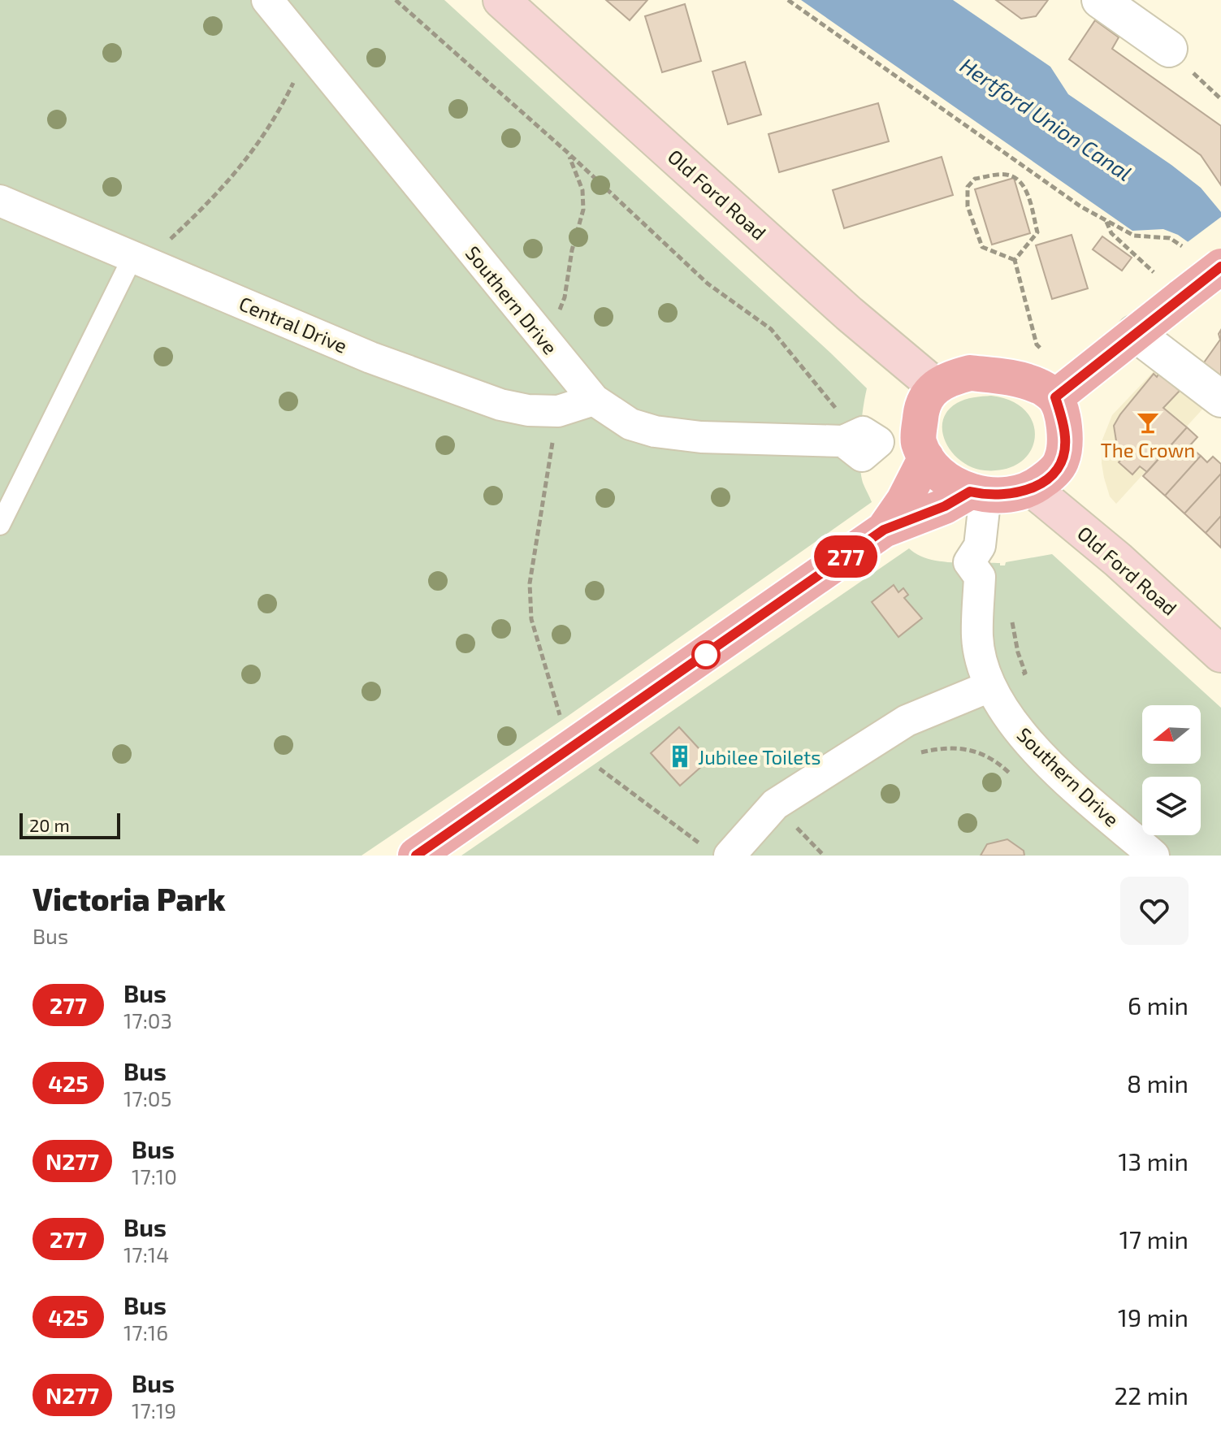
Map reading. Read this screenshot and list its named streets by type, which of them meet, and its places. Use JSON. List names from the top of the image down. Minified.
{"streets":{"main road":["Old Ford Road"],"street":["Southern Drive","Central Drive"]},"crossings":[["Old Ford Road","Southern Drive"],["Southern Drive","Central Drive"]],"water":["Hertford Union Canal"],"places":{"bar":["The Crown"],"building":["Jubilee Toilets"]},"lines":["bus line 277"],"scale_bar":"20 m","north":"left","page":{"on_map":"277","scale":"20 m","heading":["Victoria Park","Bus"],"list":[{"mark":"277","name":"Bus","note":"17:03","value":"6 min"},{"mark":"425","name":"Bus","note":"17:05","value":"8 min"},{"mark":"N277","name":"Bus","note":"17:10","value":"13 min"},{"mark":"277","name":"Bus","note":"17:14","value":"17 min"},{"mark":"425","name":"Bus","note":"17:16","value":"19 min"},{"mark":"N277","name":"Bus","note":"17:19","value":"22 min"}]}}
